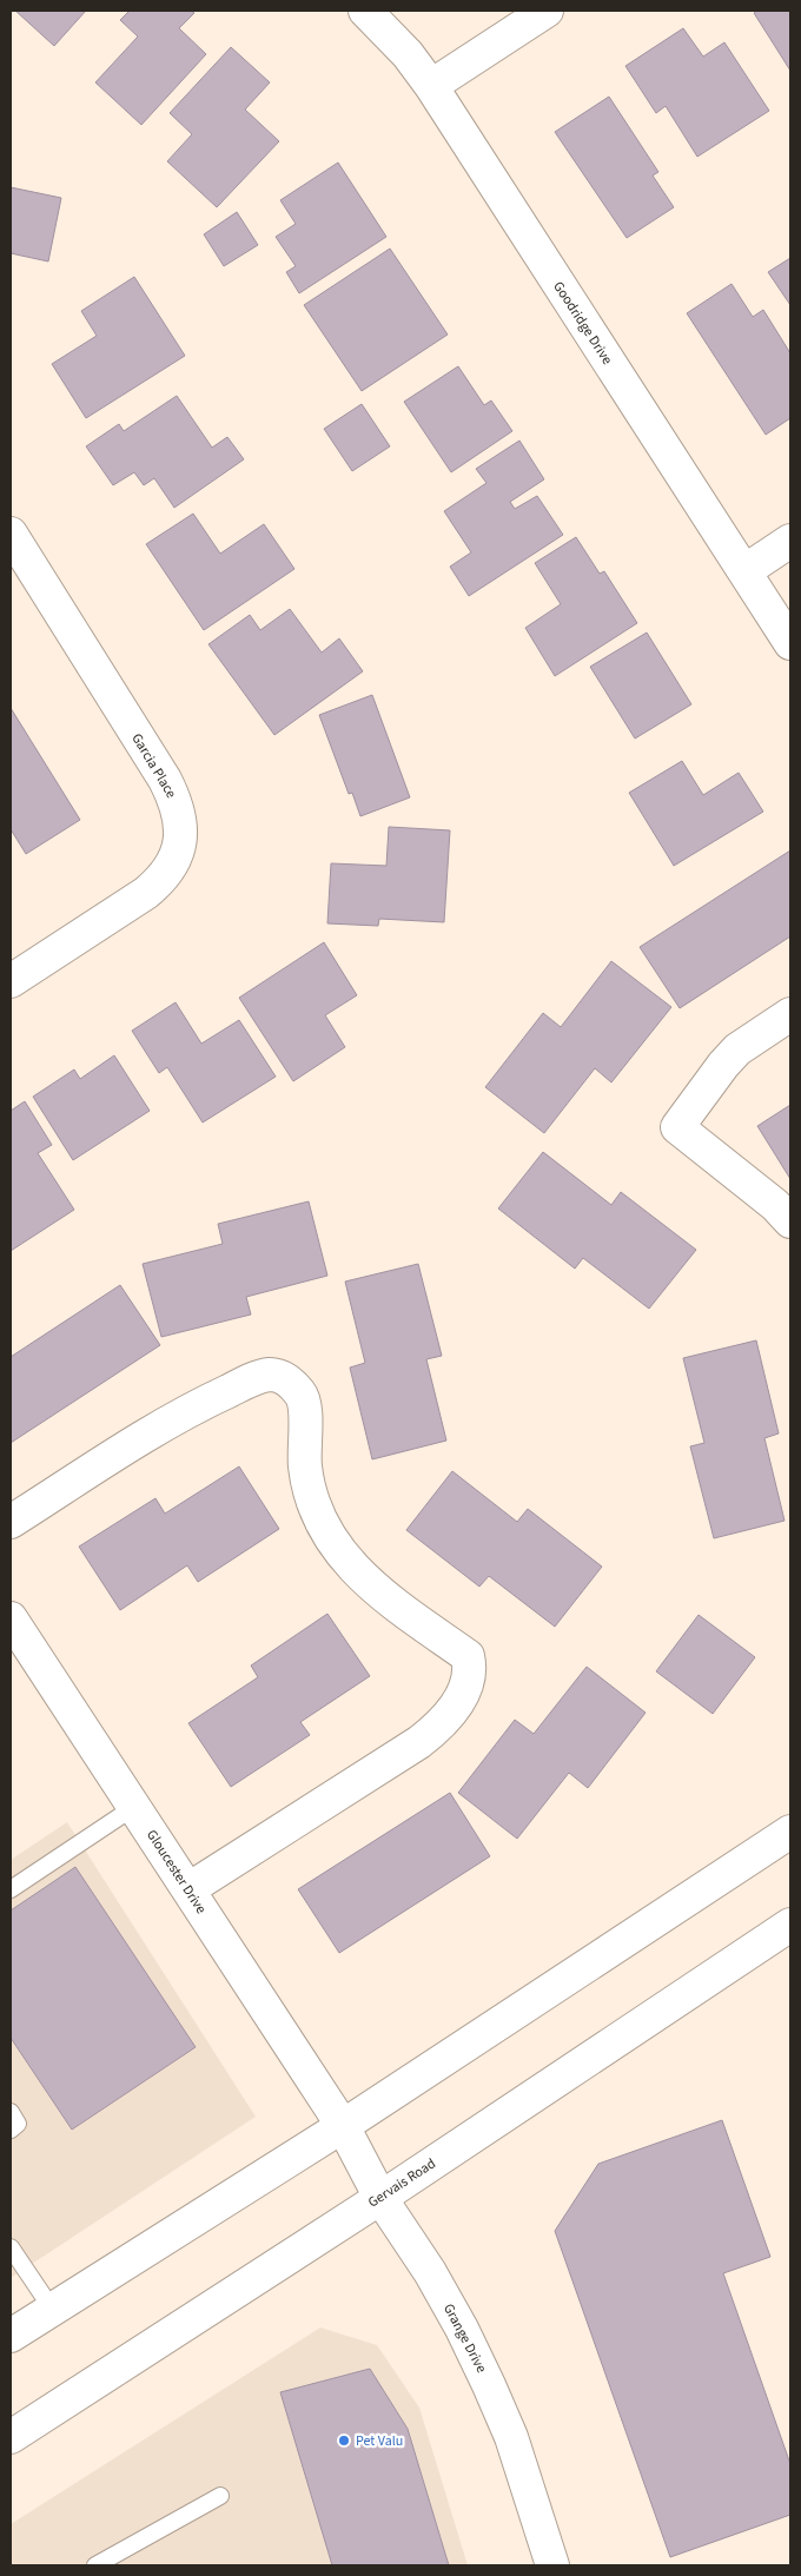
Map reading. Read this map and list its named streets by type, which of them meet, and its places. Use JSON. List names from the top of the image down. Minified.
{"streets":{"street":["Goodridge Drive","Garcia Place","Gloucester Drive","Gervais Road","Grange Drive"]},"crossings":[["Gloucester Drive","Grange Drive"],["Gervais Road","Grange Drive"]],"places":["Pet Valu"]}
